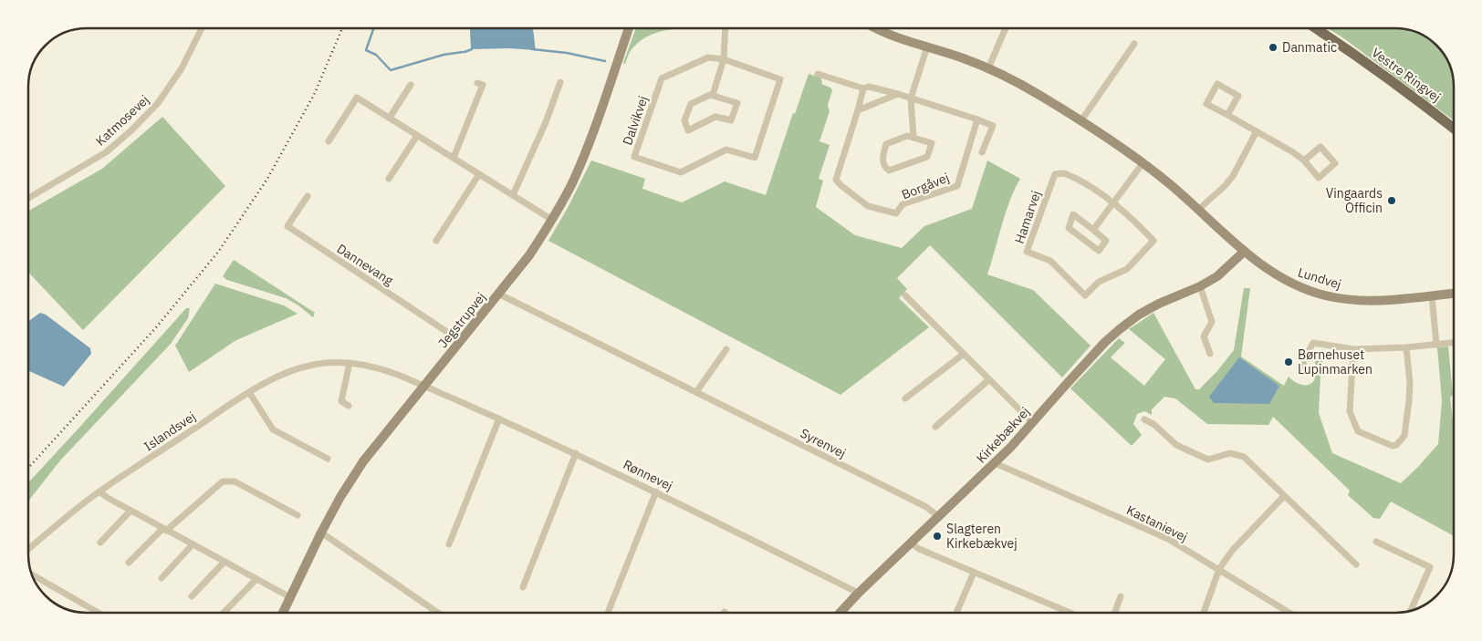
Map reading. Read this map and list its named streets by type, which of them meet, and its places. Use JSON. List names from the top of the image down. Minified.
{"streets":{"main road":["Vestre Ringvej"],"street":["Katmosevej","Dalvikvej","Borgåvej","Hamarvej","Dannevang","Lundvej","Jegstrupvej","Islandsvej","Kirkebækvej","Syrenvej","Rønnevej","Kastanievej"]},"crossings":[["Dannevang","Jegstrupvej"],["Lundvej","Kirkebækvej"],["Jegstrupvej","Islandsvej"],["Jegstrupvej","Syrenvej"],["Jegstrupvej","Rønnevej"],["Islandsvej","Rønnevej"],["Kirkebækvej","Syrenvej"],["Kirkebækvej","Rønnevej"],["Kirkebækvej","Kastanievej"]],"places":["Danmatic","Vingaards Officin","Børnehuset Lupinmarken","Slagteren Kirkebækvej"]}
